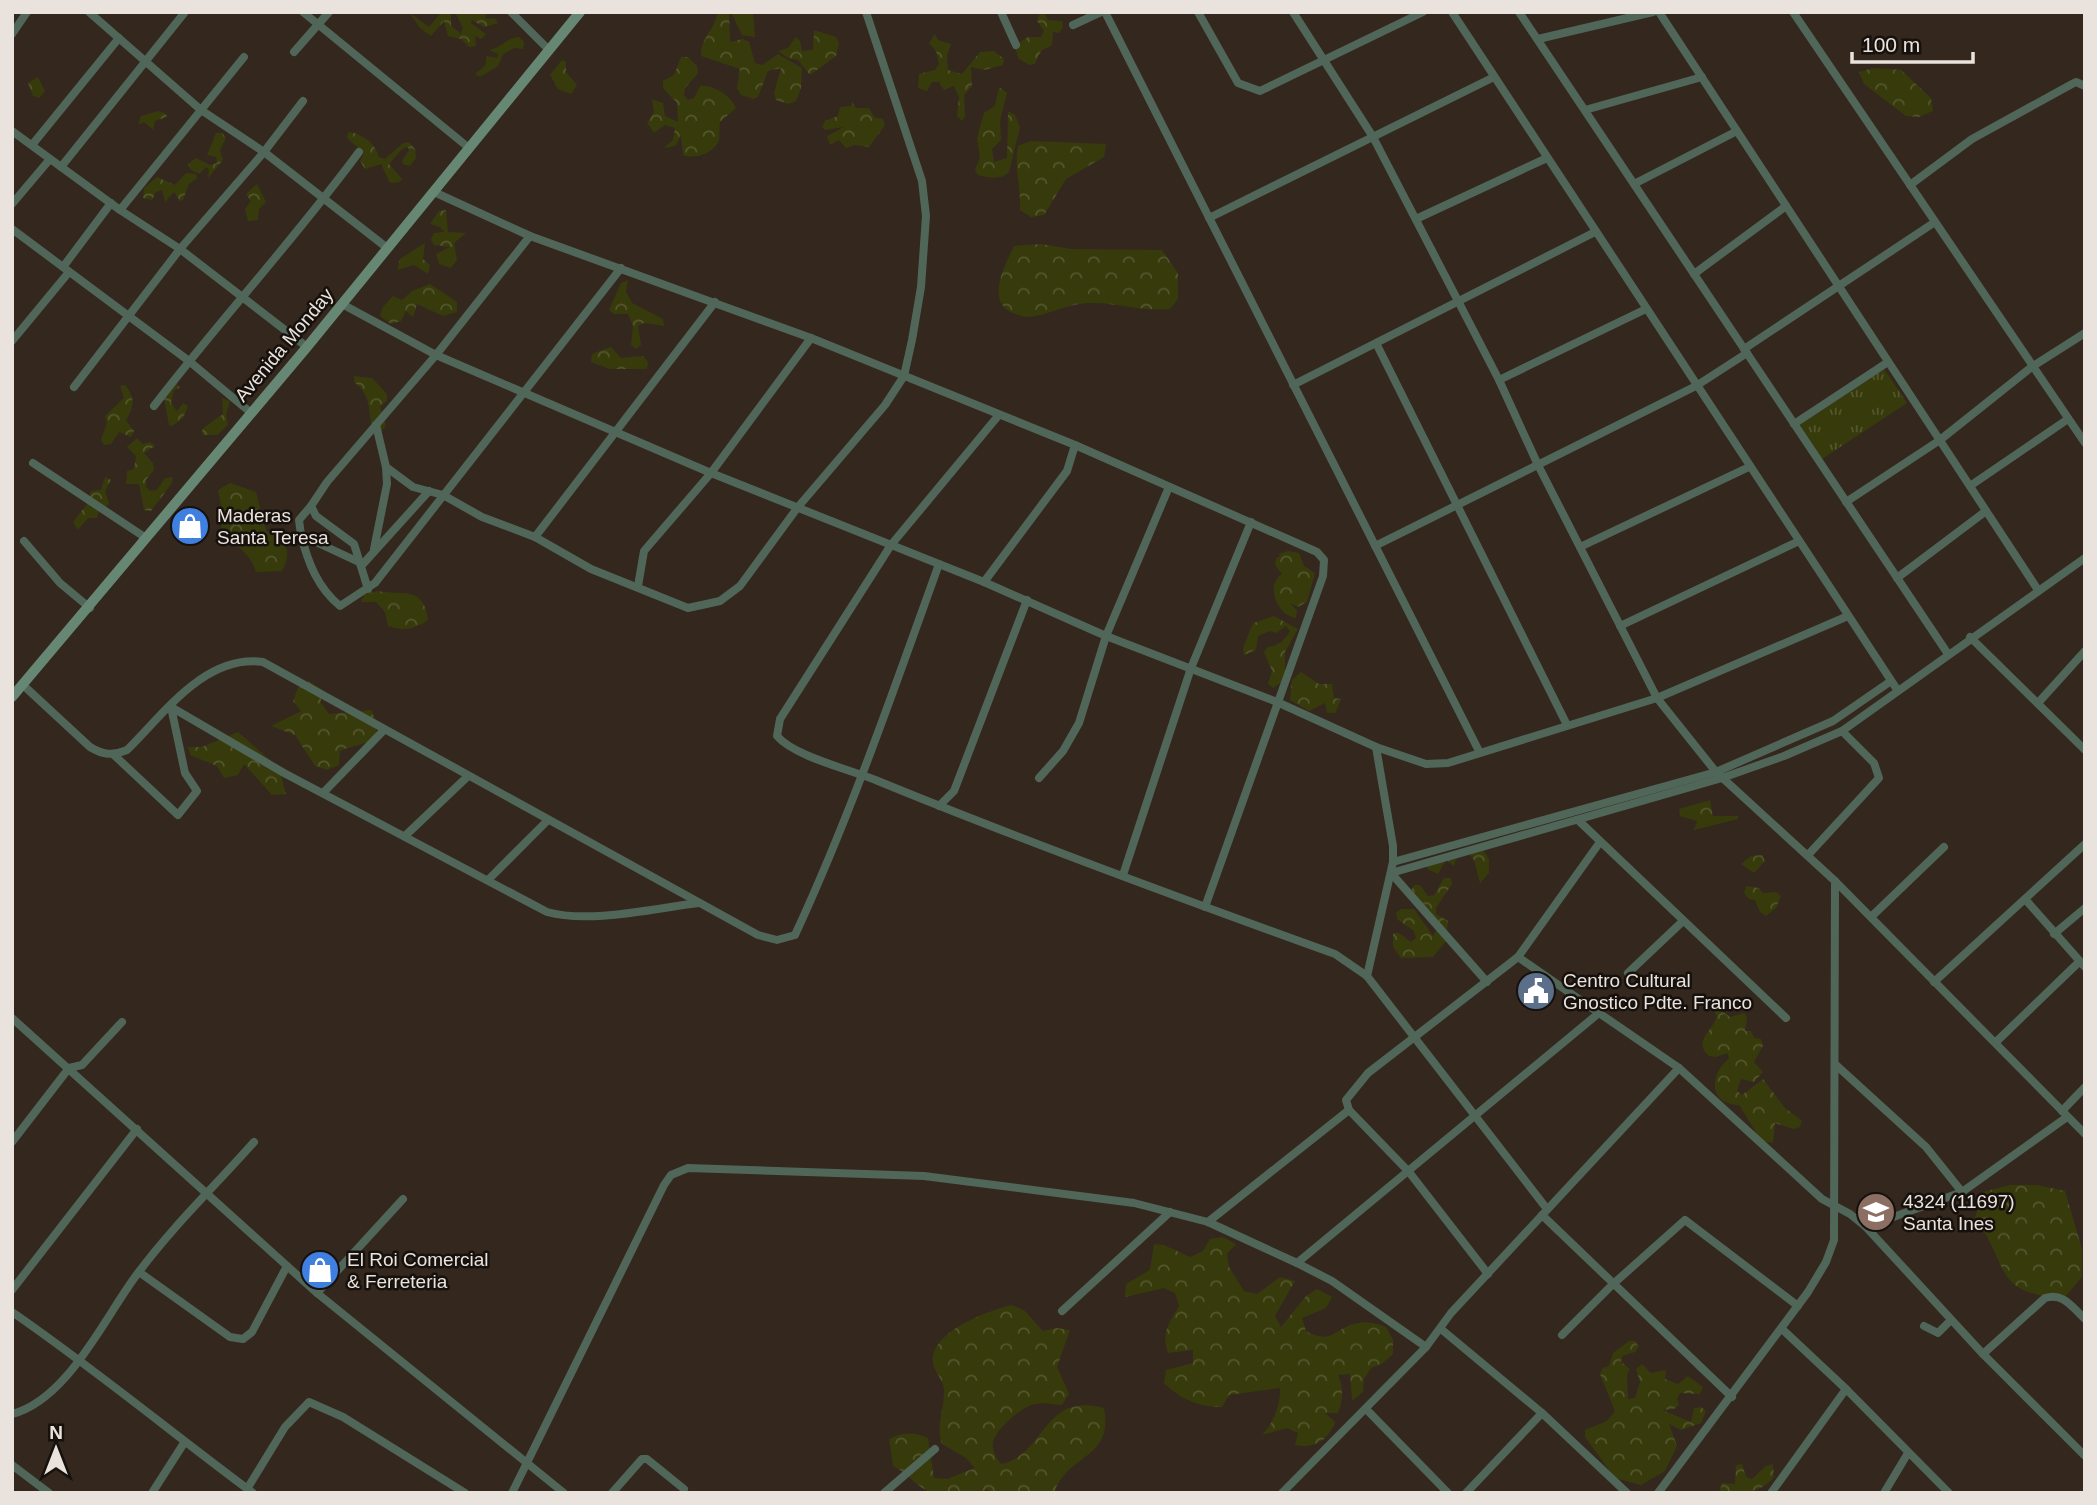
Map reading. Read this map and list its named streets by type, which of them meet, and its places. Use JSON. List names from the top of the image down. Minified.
{"streets":{"main road":["Avenida Monday"]},"places":{"shop":["Maderas Santa Teresa","El Roi Comercial & Ferreteria"],"public building":["Centro Cultural Gnostico Pdte. Franco"],"school or university":["4324 (11697) Santa Ines"]},"scale_bar":"100 m","north":"top"}
